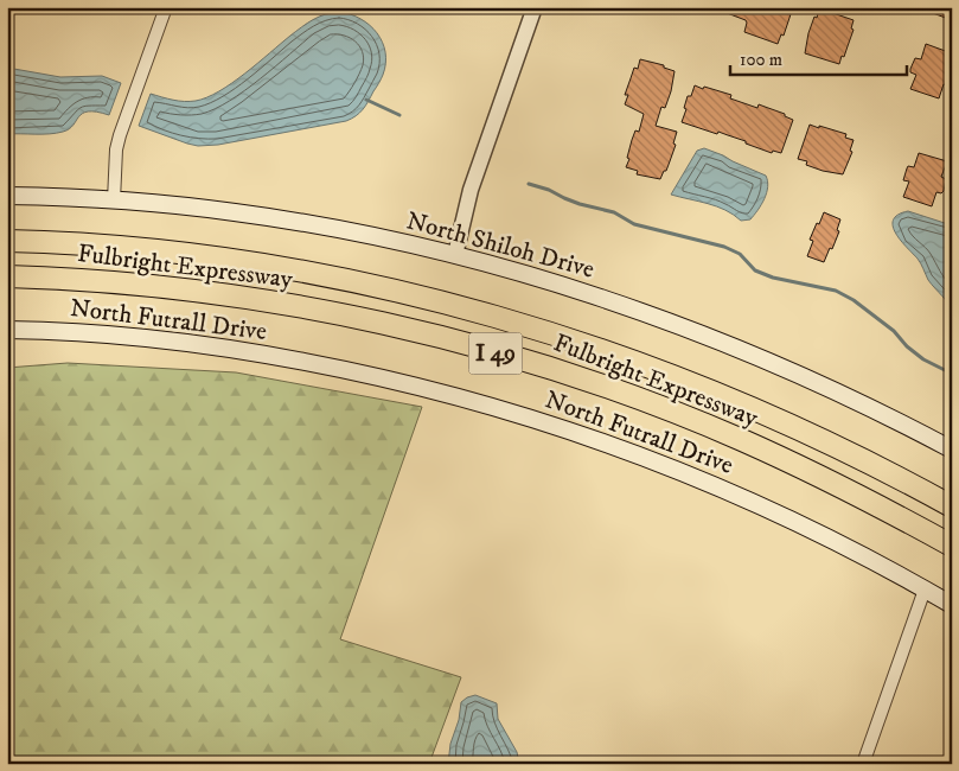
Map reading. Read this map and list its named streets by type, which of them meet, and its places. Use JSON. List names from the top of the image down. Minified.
{"streets":{"highway":["Fulbright Expressway","I 49"],"main road":["North Shiloh Drive","North Futrall Drive"]},"scale_bar":"100 m"}
